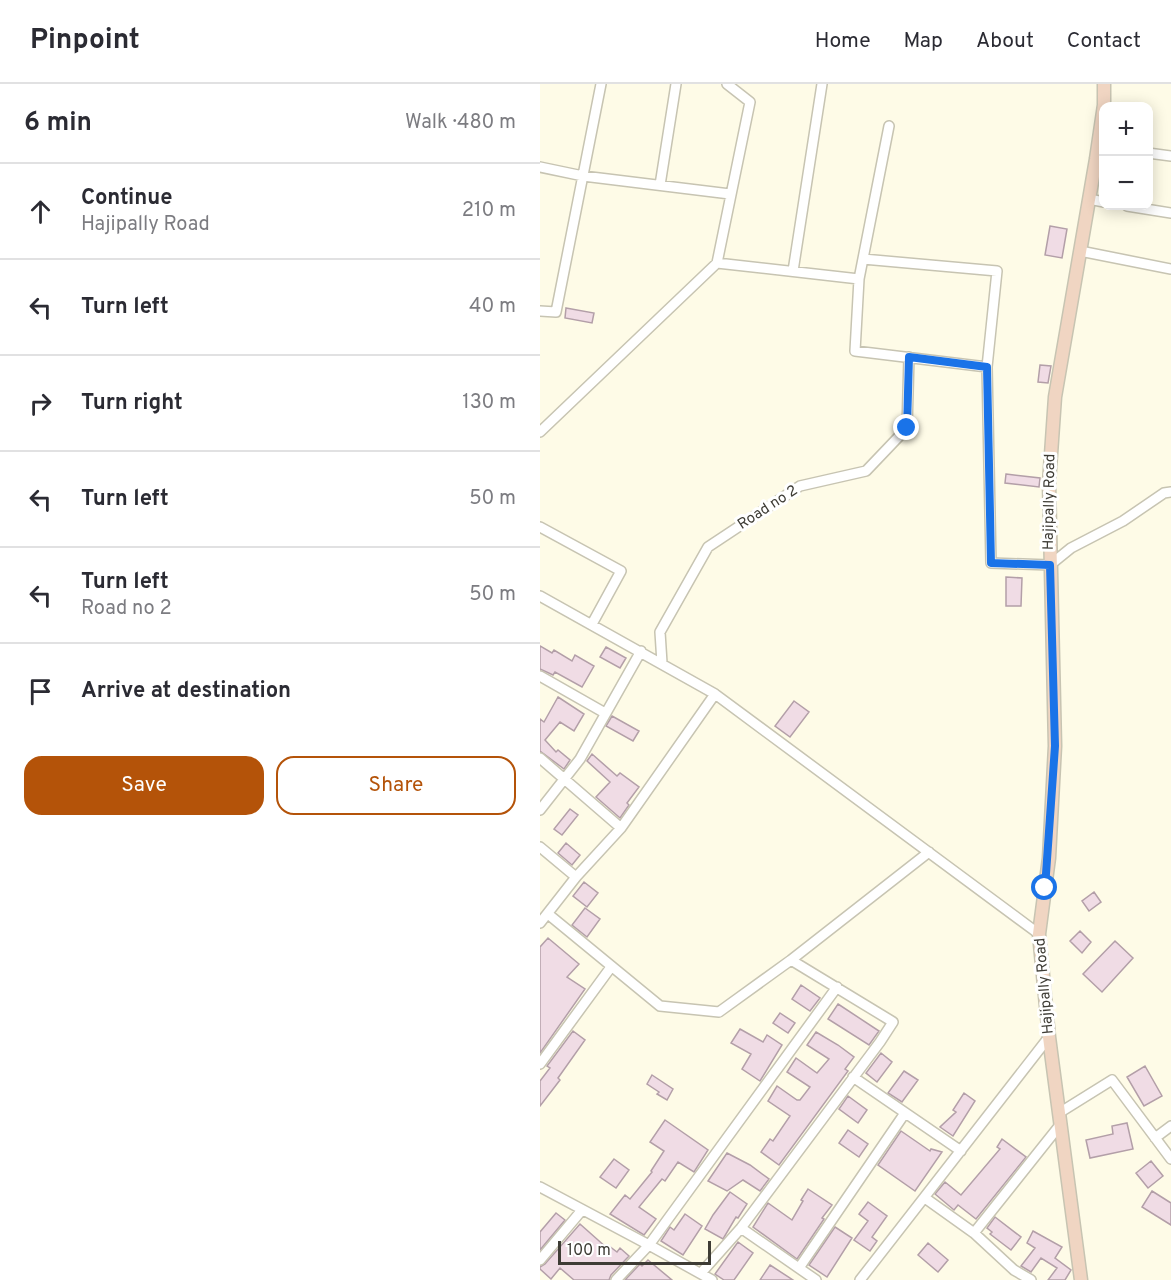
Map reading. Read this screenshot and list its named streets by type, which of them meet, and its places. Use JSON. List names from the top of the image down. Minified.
{"streets":{"street":["Hajipally Road","Road no 2"]},"scale_bar":"100 m","page":{"header":"Pinpoint","nav":["Home","Map","About","Contact"],"heading":["6 min","Walk · 480 m"],"map_buttons":["+","−"],"list":[["Continue","Hajipally Road","210 m"],["Turn left","40 m"],["Turn right","130 m"],["Turn left","50 m"],["Turn left","Road no 2","50 m"],"Arrive at destination"],"buttons":["Save","Share"],"scale":"100 m"}}
